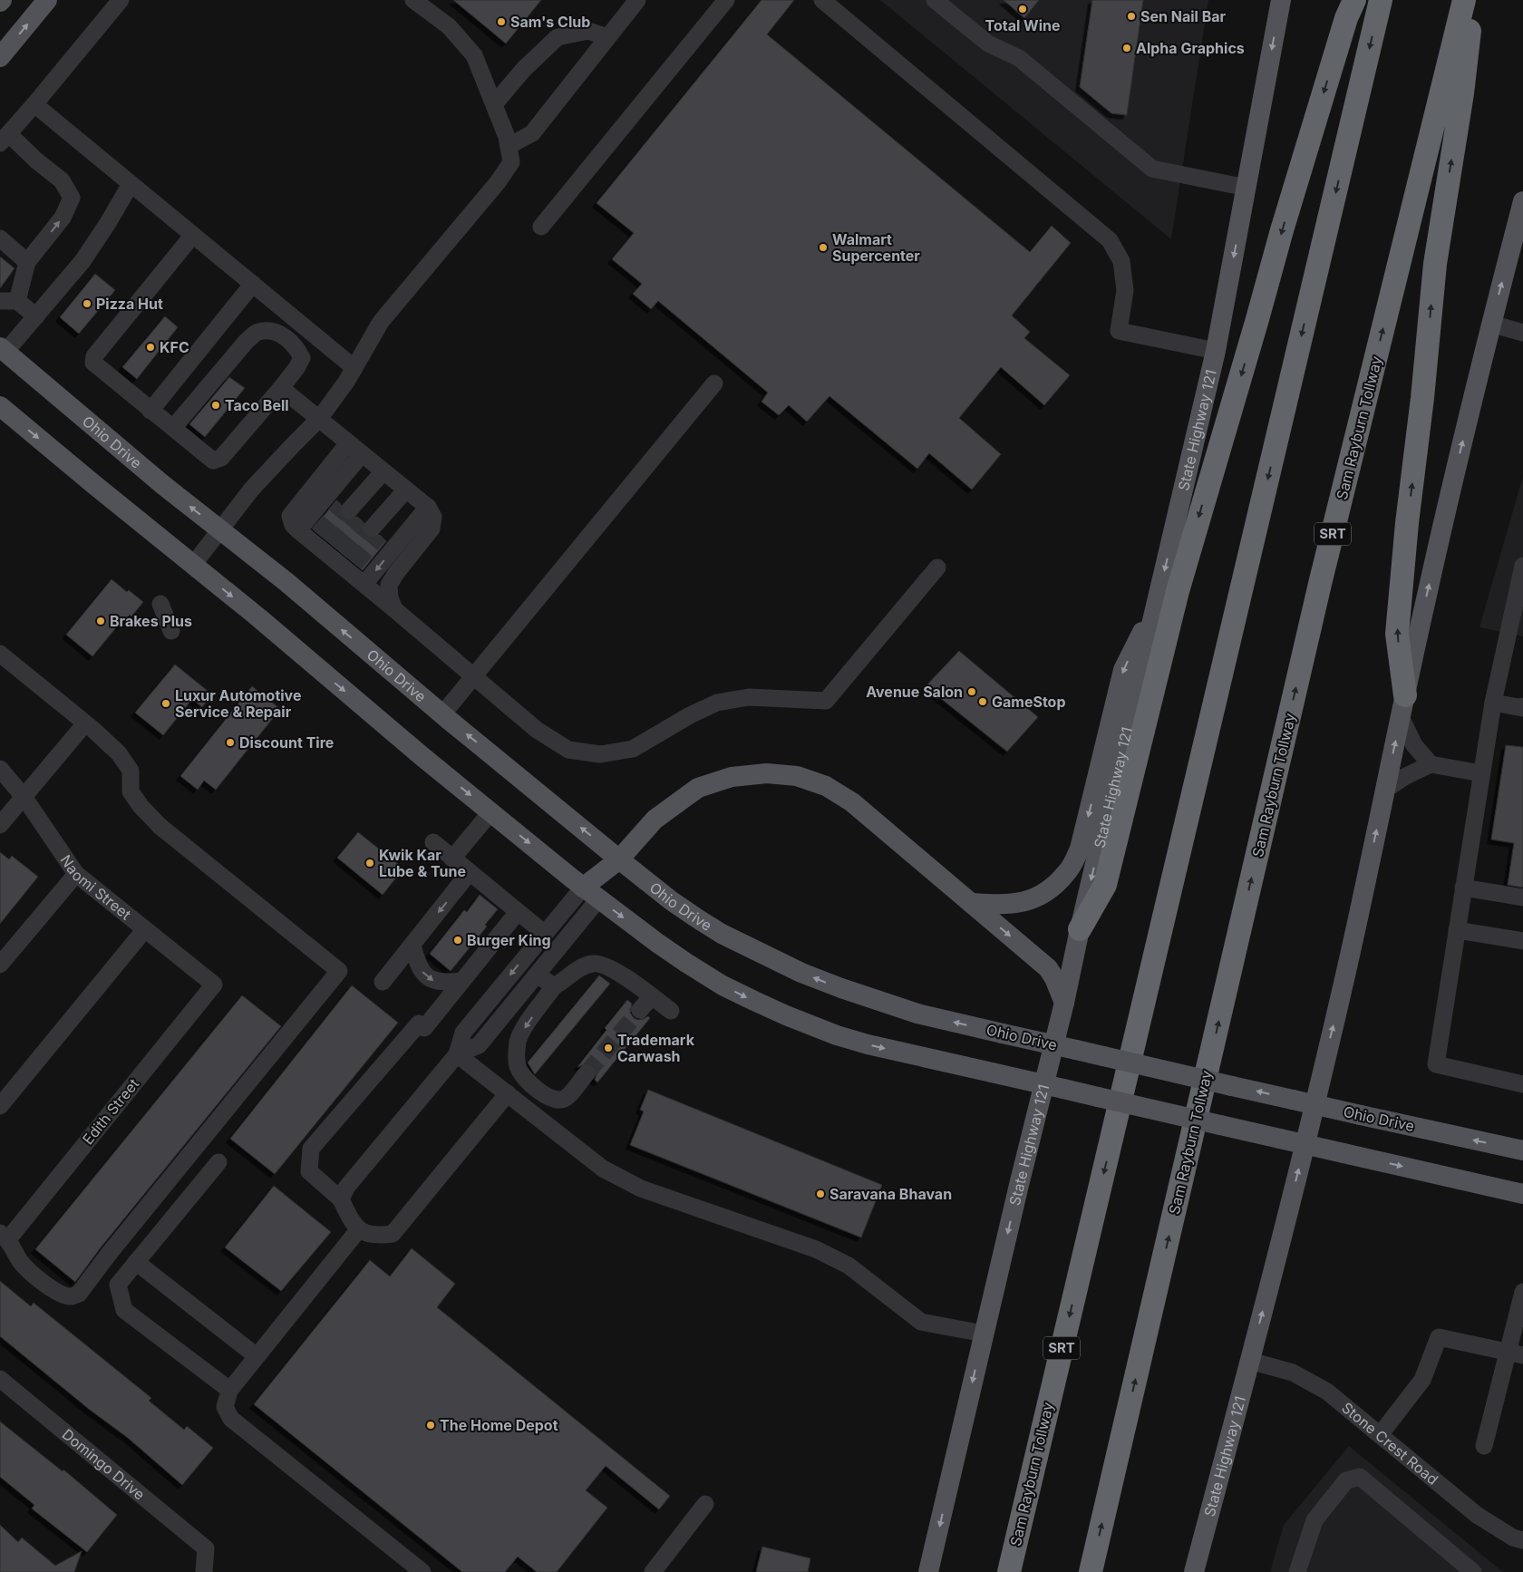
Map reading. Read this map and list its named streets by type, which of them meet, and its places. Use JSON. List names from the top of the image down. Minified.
{"streets":{"highway":["Sam Rayburn Tollway","SRT"],"main road":["State Highway 121","Ohio Drive"],"street":["Naomi Street","Edith Street","Stone Crest Road","Domingo Drive"]},"crossings":[["State Highway 121","Stone Crest Road"],["Naomi Street","Edith Street"]],"places":["Total Wine","Sen Nail Bar","Sam's Club","Alpha Graphics","Walmart Supercenter","Pizza Hut","KFC","Taco Bell","Brakes Plus","Avenue Salon","GameStop","Luxur Automotive Service & Repair","Discount Tire","Kwik Kar Lube & Tune","Burger King","Trademark Carwash","Saravana Bhavan","The Home Depot"]}
